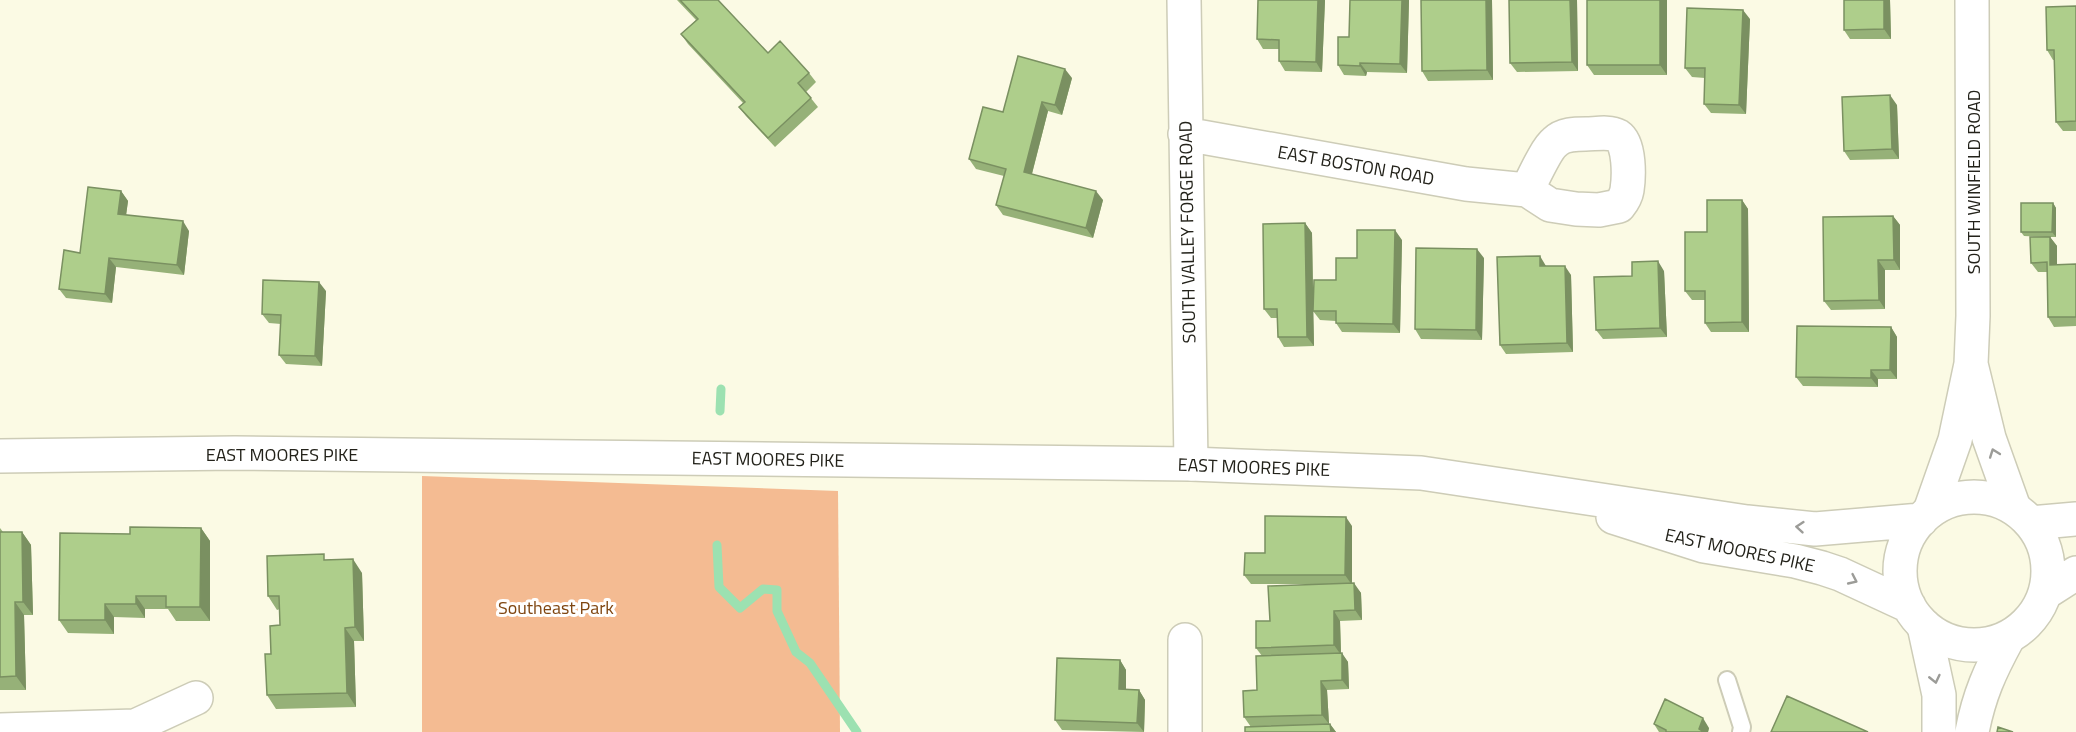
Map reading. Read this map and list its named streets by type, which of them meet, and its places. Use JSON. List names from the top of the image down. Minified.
{"streets":{"main road":["EAST BOSTON ROAD","SOUTH WINFIELD ROAD","SOUTH VALLEY FORGE ROAD","EAST MOORES PIKE"]},"crossings":[["EAST BOSTON ROAD","SOUTH VALLEY FORGE ROAD"],["SOUTH WINFIELD ROAD","EAST MOORES PIKE"],["SOUTH VALLEY FORGE ROAD","EAST MOORES PIKE"]],"parks":["Southeast Park"]}
